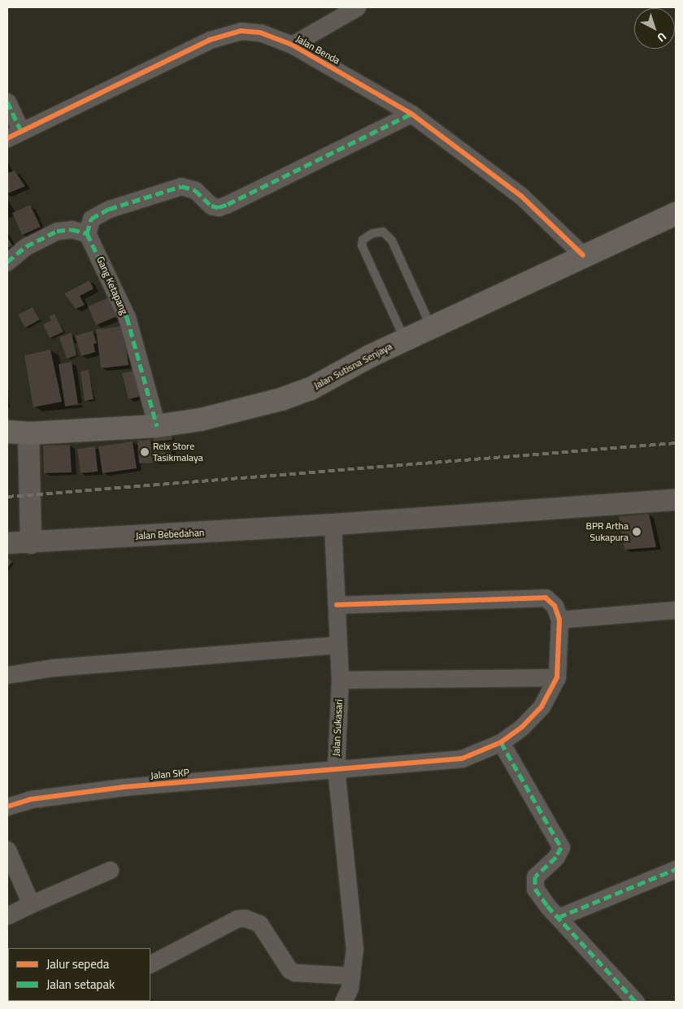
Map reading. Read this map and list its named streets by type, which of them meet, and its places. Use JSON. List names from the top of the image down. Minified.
{"streets":{"main road":["Jalan Sutisna Senjaya"],"street":["Jalan Benda","Gang Ketapang","Jalan Bebedahan","Jalan Sukasari","Jalan SKP"]},"crossings":[["Jalan Benda","Jalan Sutisna Senjaya"],["Gang Ketapang","Jalan Sutisna Senjaya"],["Jalan Bebedahan","Jalan Sukasari"],["Jalan Sukasari","Jalan SKP"]],"places":["Relx Store Tasikmalaya","BPR Artha Sukapura"],"legend":["Jalur sepeda","Jalan setapak"],"north":"bottom right"}
